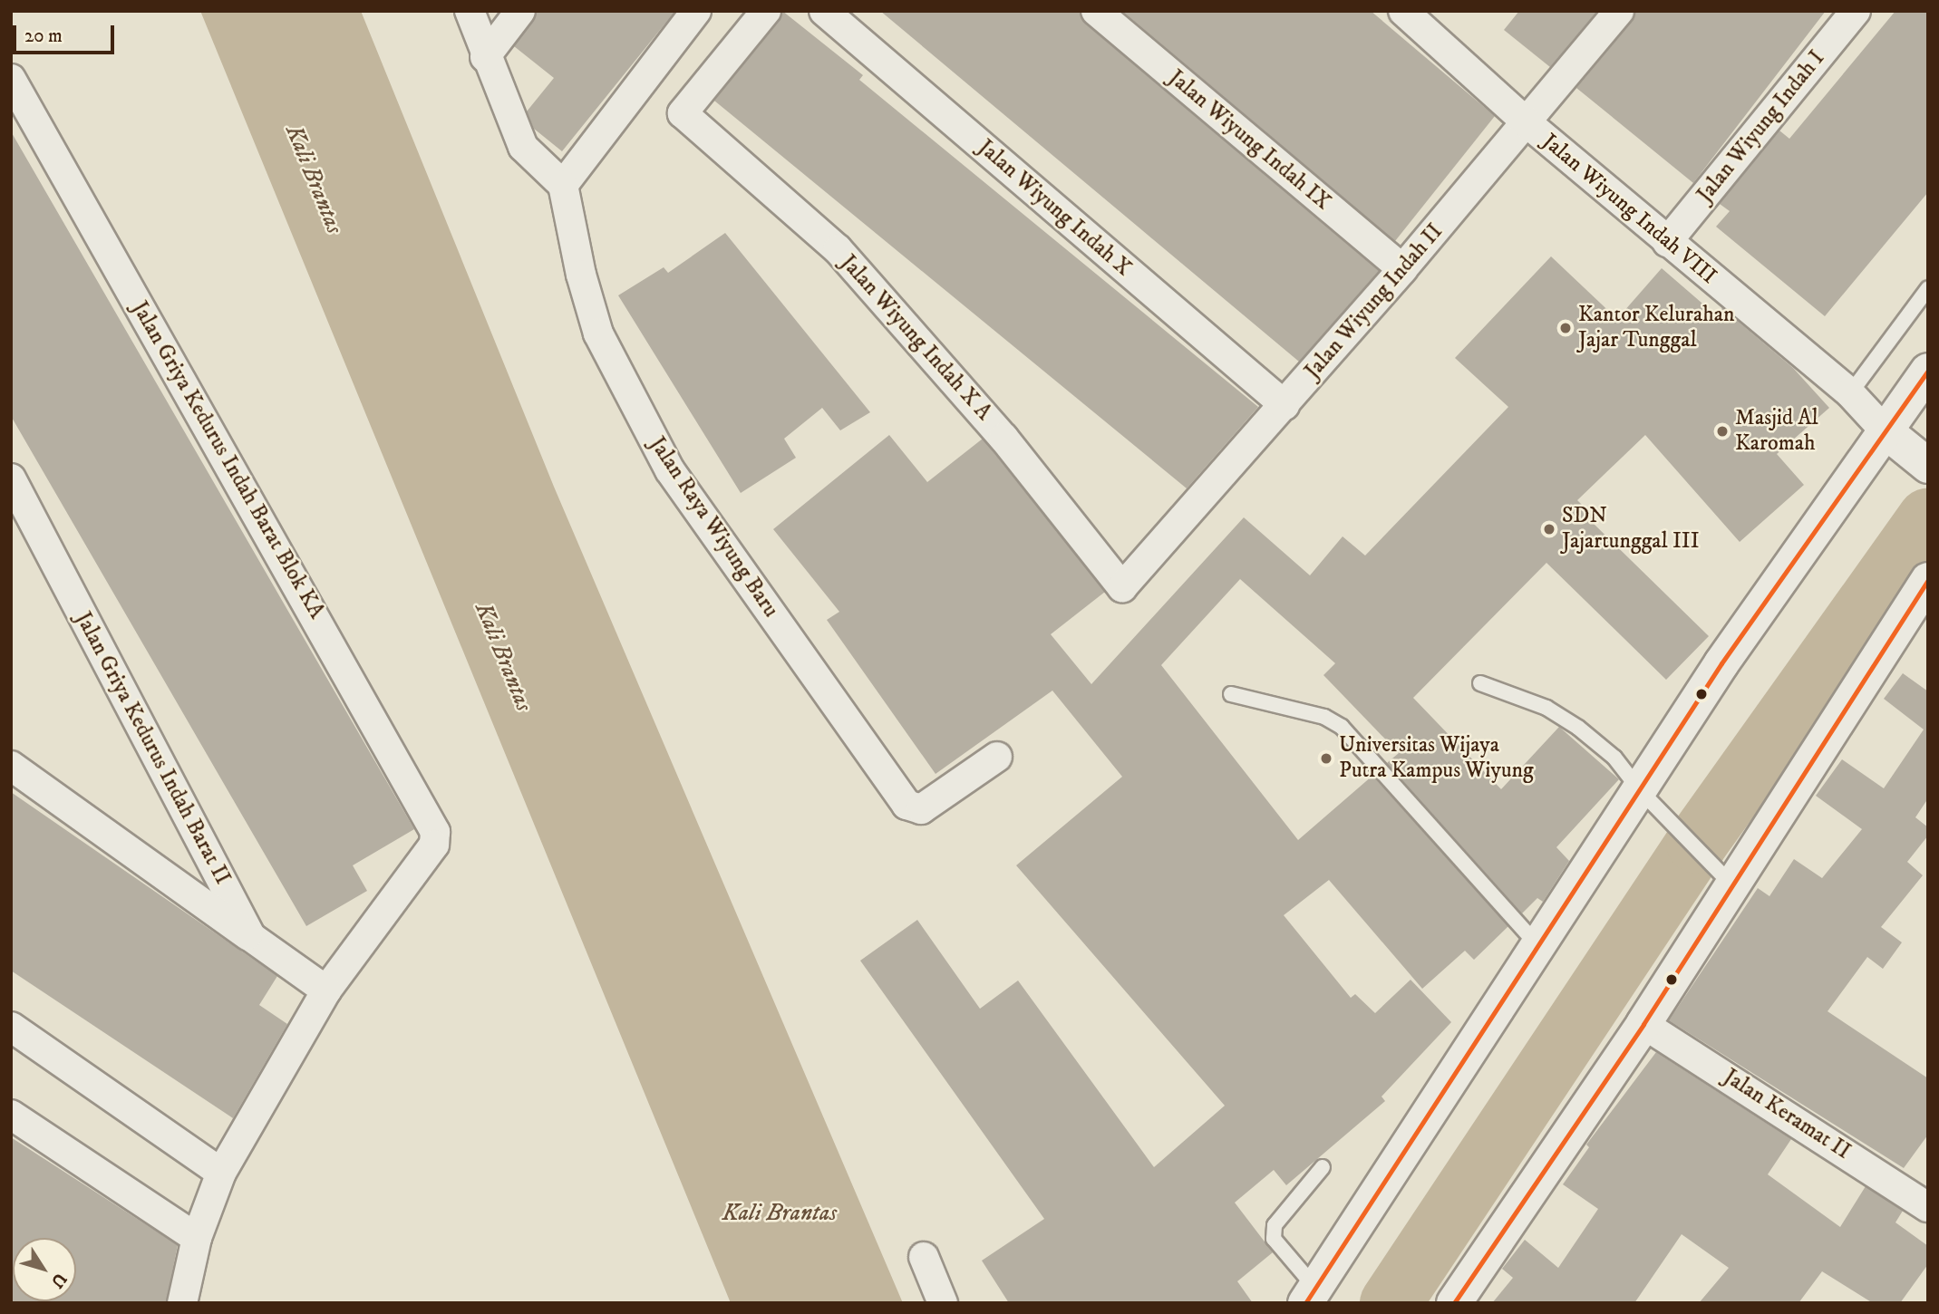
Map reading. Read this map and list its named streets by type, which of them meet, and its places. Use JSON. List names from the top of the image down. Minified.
{"streets":{"street":["Jalan Wiyung Indah I","Jalan Wiyung Indah IX","Jalan Wiyung Indah X","Jalan Wiyung Indah VIII","Jalan Wiyung Indah II","Jalan Wiyung Indah X A","Jalan Griya Kedurus Indah Barat Blok KA","Jalan Raya Wiyung Baru","Jalan Griya Kedurus Indah Barat II","Jalan Keramat II"]},"crossings":[["Jalan Wiyung Indah I","Jalan Wiyung Indah VIII"],["Jalan Wiyung Indah IX","Jalan Wiyung Indah II"],["Jalan Wiyung Indah X","Jalan Wiyung Indah II"],["Jalan Wiyung Indah VIII","Jalan Wiyung Indah II"],["Jalan Wiyung Indah II","Jalan Wiyung Indah X A"],["Jalan Griya Kedurus Indah Barat Blok KA","Jalan Griya Kedurus Indah Barat II"]],"water":["Kali Brantas"],"places":["Kantor Kelurahan Jajar Tunggal","Masjid Al Karomah","SDN Jajartunggal III","Universitas Wijaya Putra Kampus Wiyung"],"scale_bar":"20 m","north":"bottom right"}
